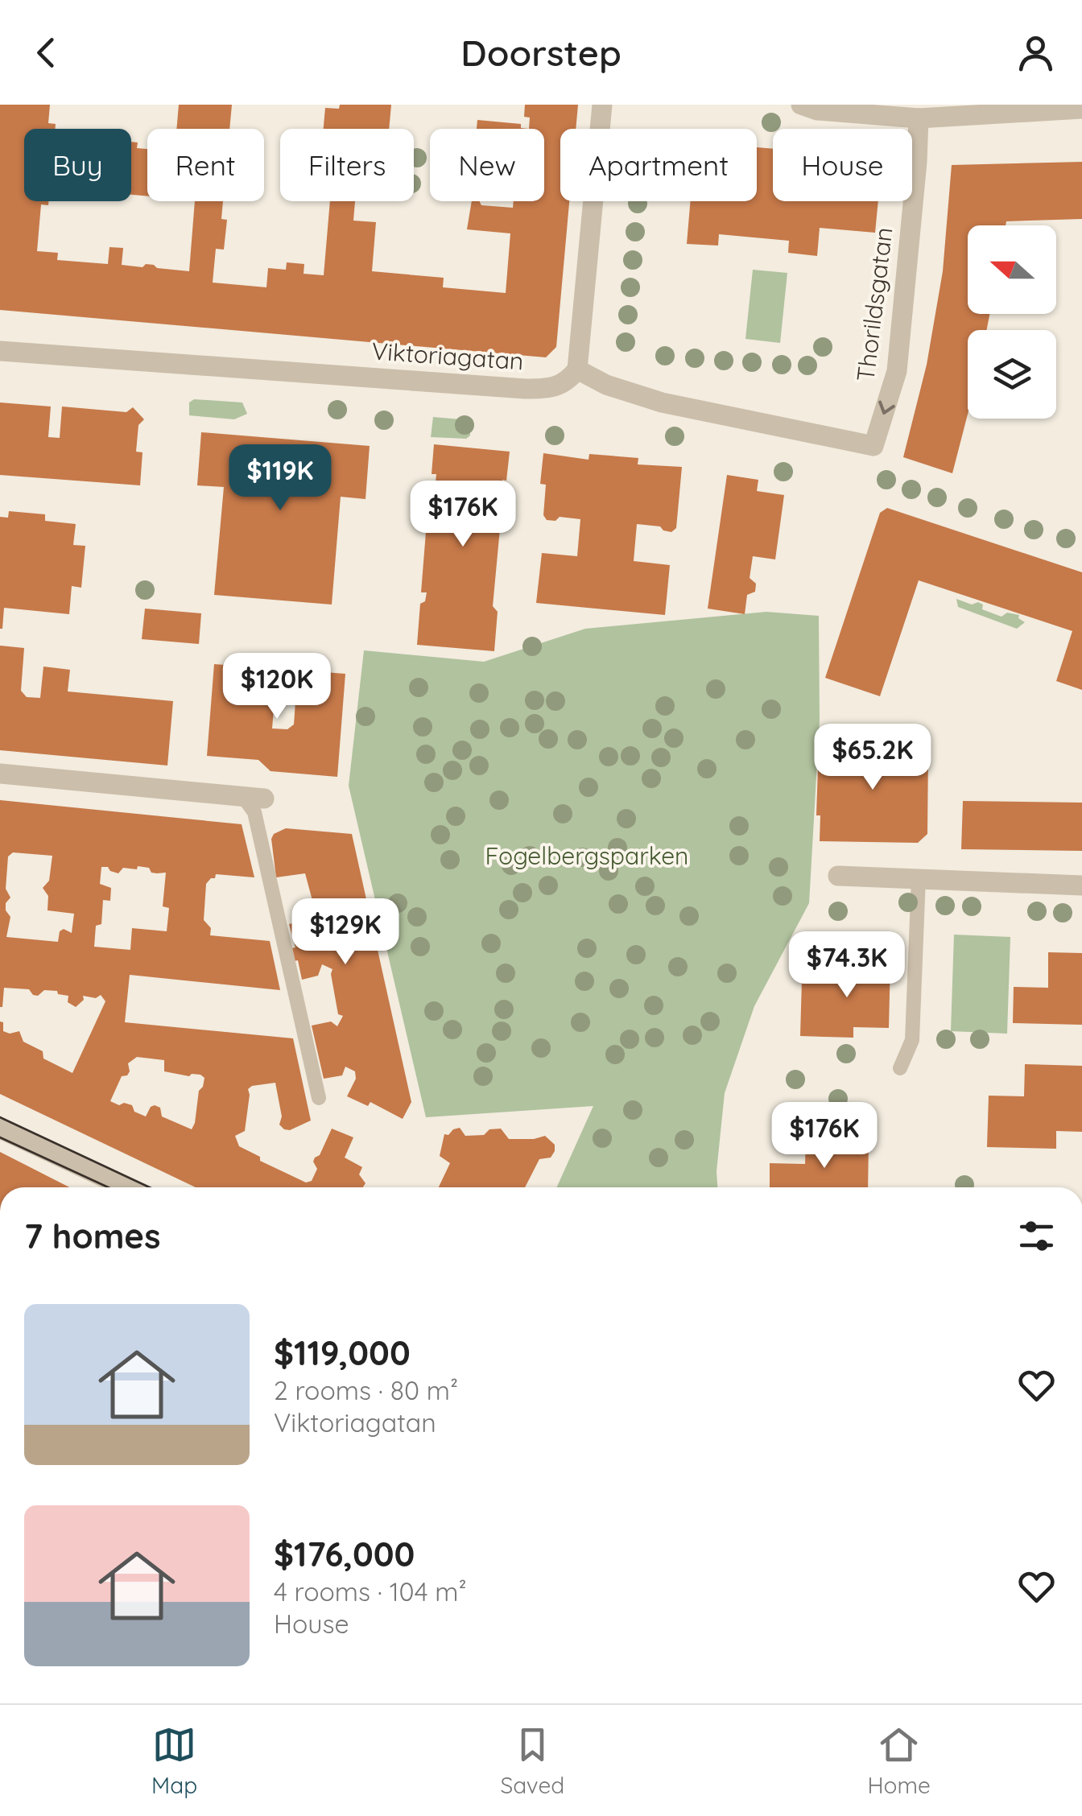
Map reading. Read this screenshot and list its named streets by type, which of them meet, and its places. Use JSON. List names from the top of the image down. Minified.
{"streets":{"street":["Thorildsgatan","Viktoriagatan"]},"crossings":[["Thorildsgatan","Viktoriagatan"]],"parks":["Fogelbergsparken"],"north":"left","page":{"header":"Doorstep","chip":["Buy","Rent","Filters","New","Apartment","House"],"price":["$119K","$176K","$120K","$65.2K","$129K","$74.3K","$176K"],"heading":"7 homes","list":[{"name":"$119,000","note":"2 rooms · 80 m² · Viktoriagatan"},{"name":"$176,000","note":"4 rooms · 104 m² · House"}],"tabs":["Map","Saved","Home"]}}
